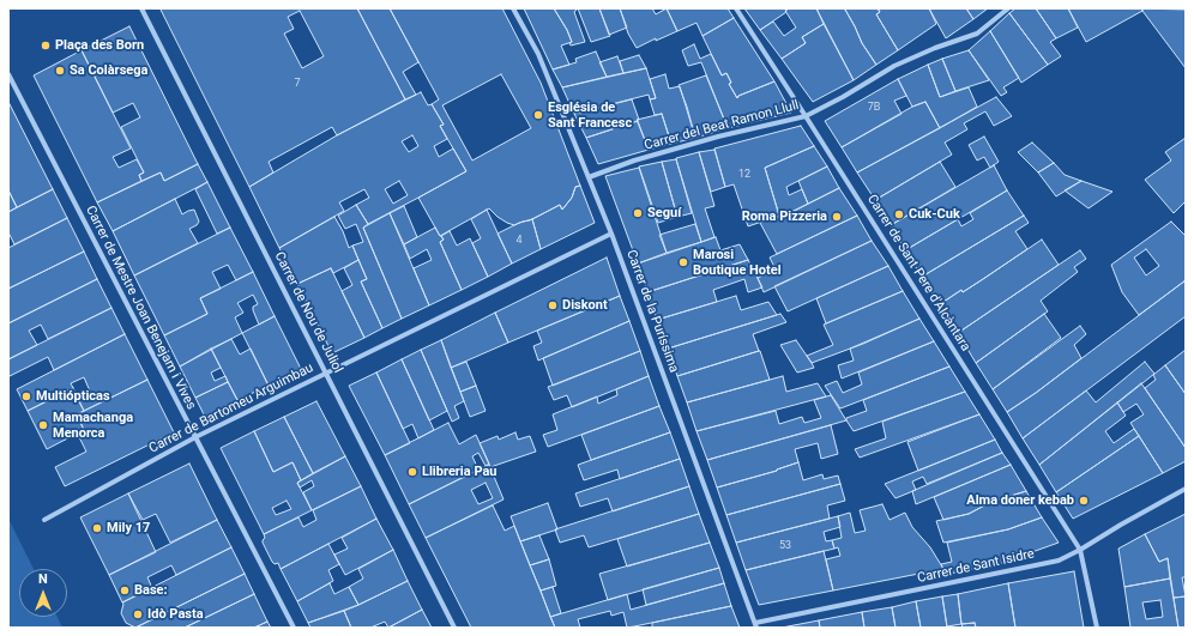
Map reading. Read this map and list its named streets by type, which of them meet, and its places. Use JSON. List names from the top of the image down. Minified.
{"streets":{"street":["Carrer del Beat Ramon Llull","Carrer de Sant Pere d'Alcàntara","Carrer de Mestre Joan Benejam i Vives","Carrer de la Puríssima","Carrer de Nou de Juliol","Carrer de Bartomeu Arguimbau","Carrer de Sant Isidre"]},"crossings":[["Carrer del Beat Ramon Llull","Carrer de Sant Pere d'Alcàntara"],["Carrer del Beat Ramon Llull","Carrer de la Puríssima"],["Carrer de Sant Pere d'Alcàntara","Carrer de Sant Isidre"],["Carrer de Mestre Joan Benejam i Vives","Carrer de Bartomeu Arguimbau"],["Carrer de la Puríssima","Carrer de Bartomeu Arguimbau"],["Carrer de la Puríssima","Carrer de Sant Isidre"],["Carrer de Nou de Juliol","Carrer de Bartomeu Arguimbau"]],"places":["Plaça des Born","Sa Colàrsega","Església de Sant Francesc","Seguí","Cuk-Cuk","Roma Pizzeria","Marosi Boutique Hotel","Diskont","Multiópticas","Mamachanga Menorca","Llibreria Pau","Alma doner kebab","Mily 17","Base:","Idò Pasta"],"house_numbers":["7","7B","12","4","53"],"north":"top"}
